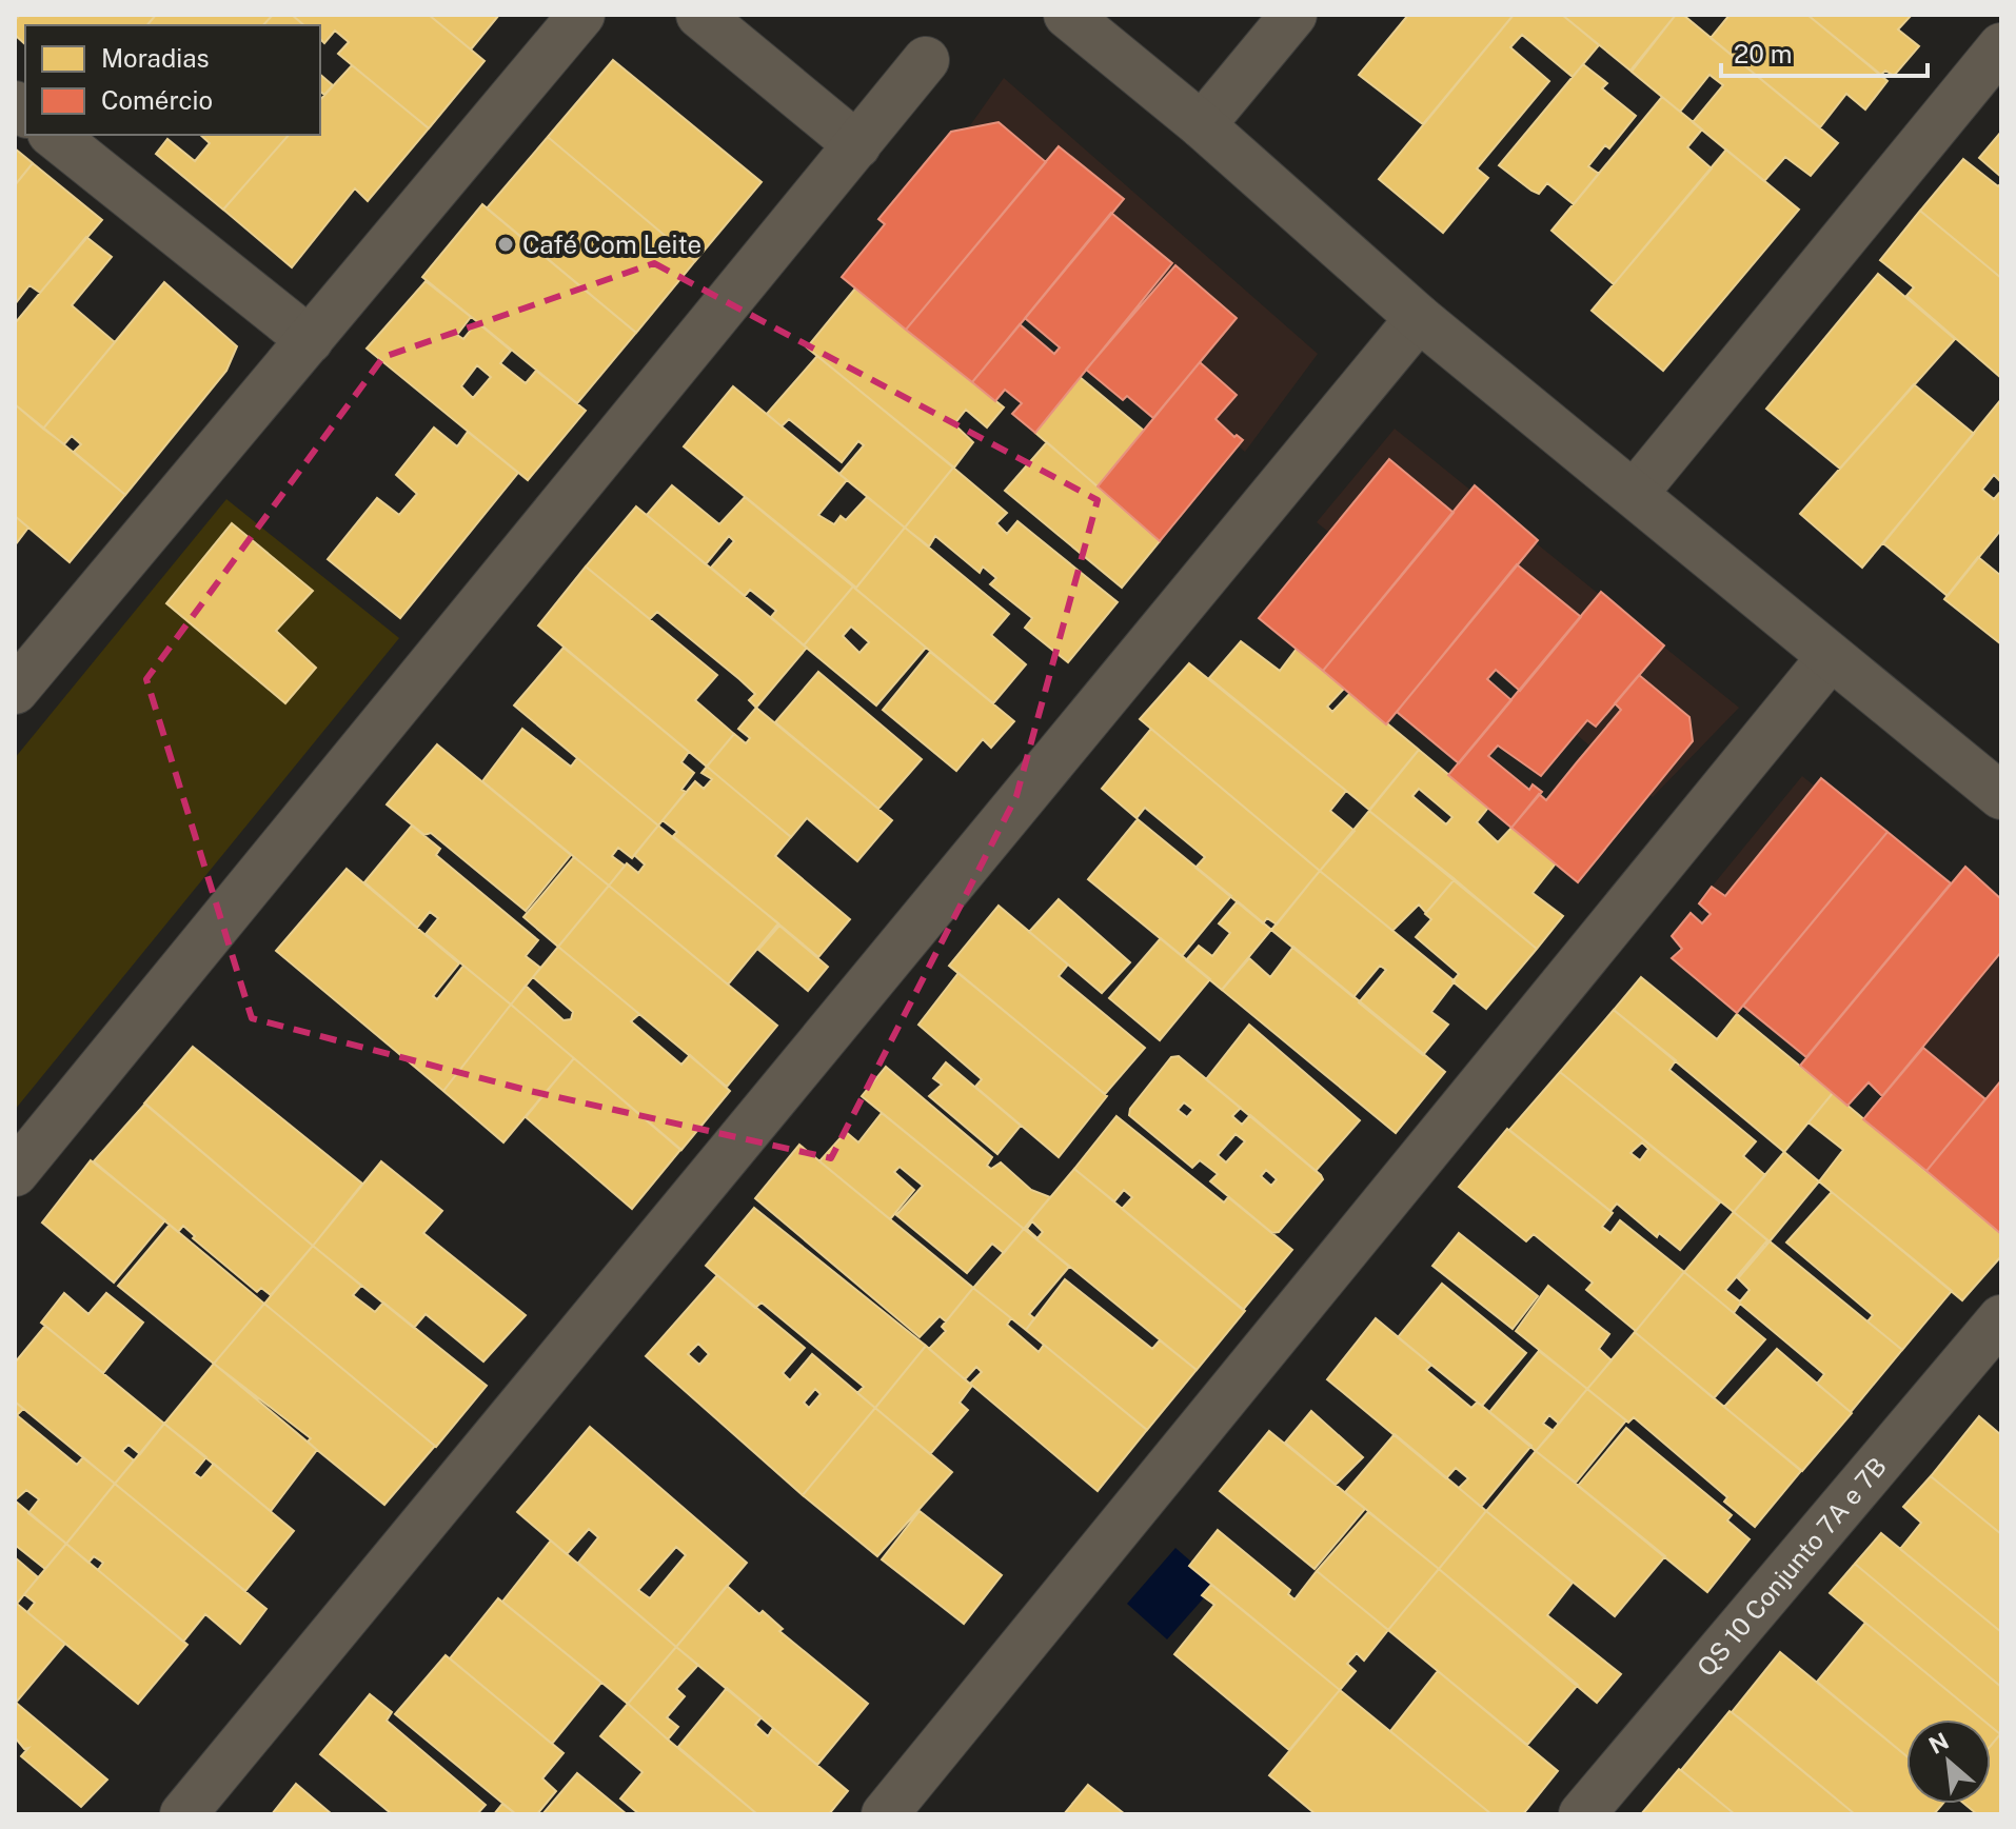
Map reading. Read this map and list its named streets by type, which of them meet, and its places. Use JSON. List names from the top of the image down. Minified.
{"streets":{"street":["QS 10 Conjunto 7A e 7B"]},"places":["Café Com Leite"],"legend":["Moradias","Comércio"],"scale_bar":"20 m","north":"top left"}
